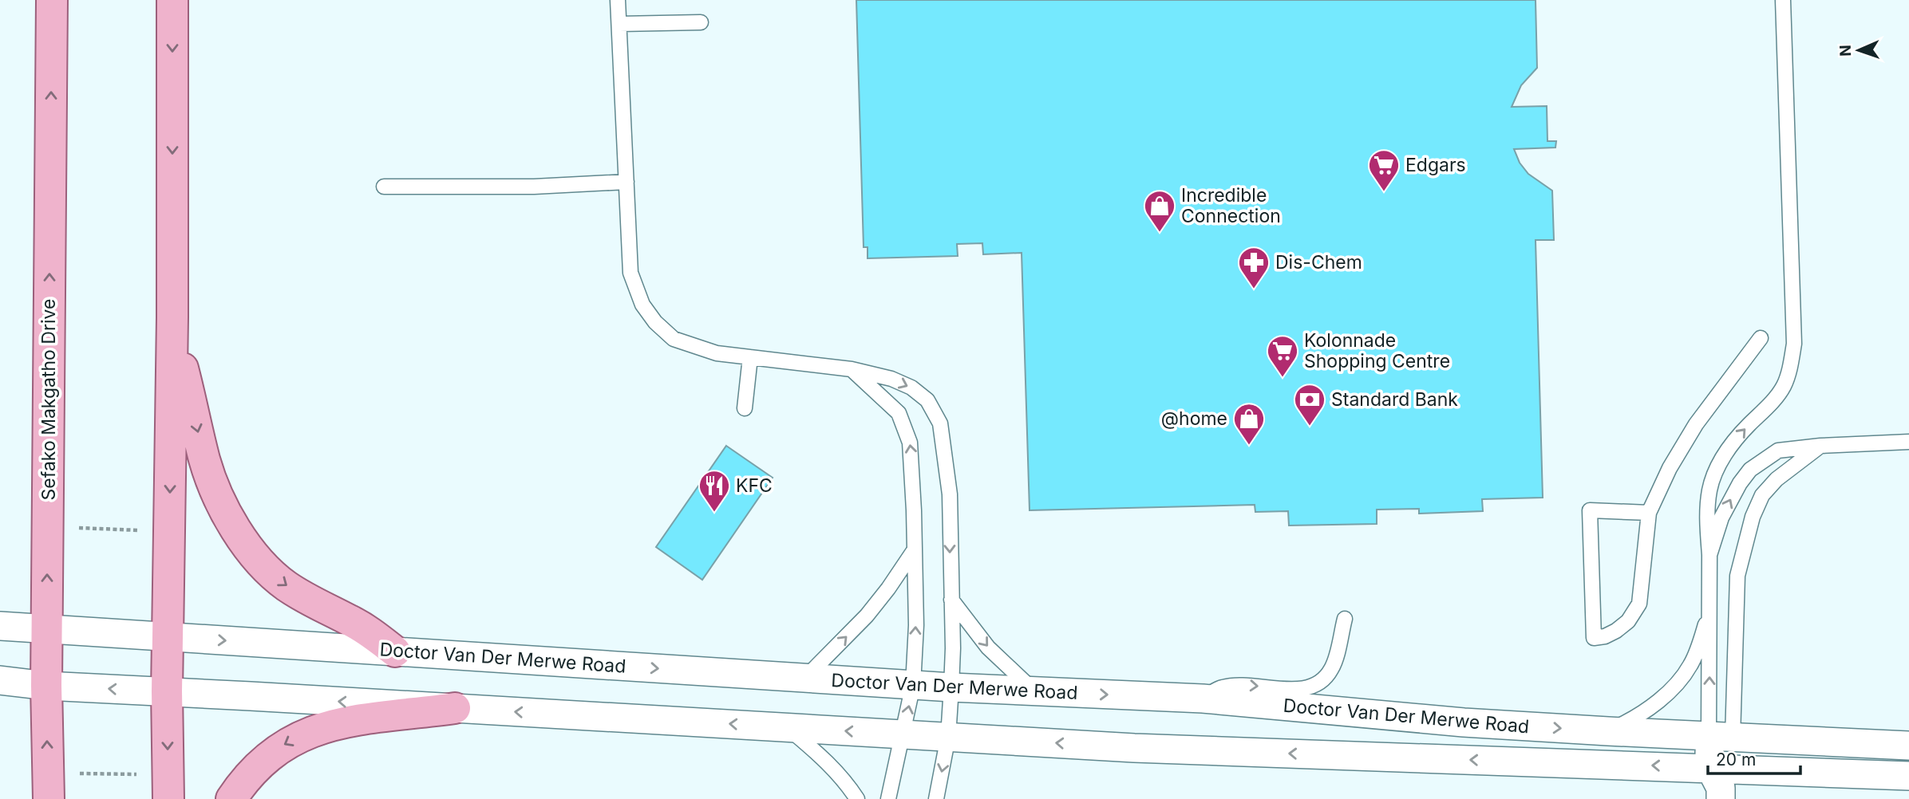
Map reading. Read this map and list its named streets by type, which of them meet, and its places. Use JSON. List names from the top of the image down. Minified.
{"streets":{"main road":["Sefako Makgatho Drive"],"street":["Doctor Van Der Merwe Road"]},"crossings":[["Sefako Makgatho Drive","Doctor Van Der Merwe Road"]],"places":{"supermarket":["Edgars","Kolonnade Shopping Centre"],"shop":["Incredible Connection","@home"],"pharmacy":["Dis-Chem"],"bank":["Standard Bank"],"restaurant":["KFC"]},"scale_bar":"20 m","north":"left"}
